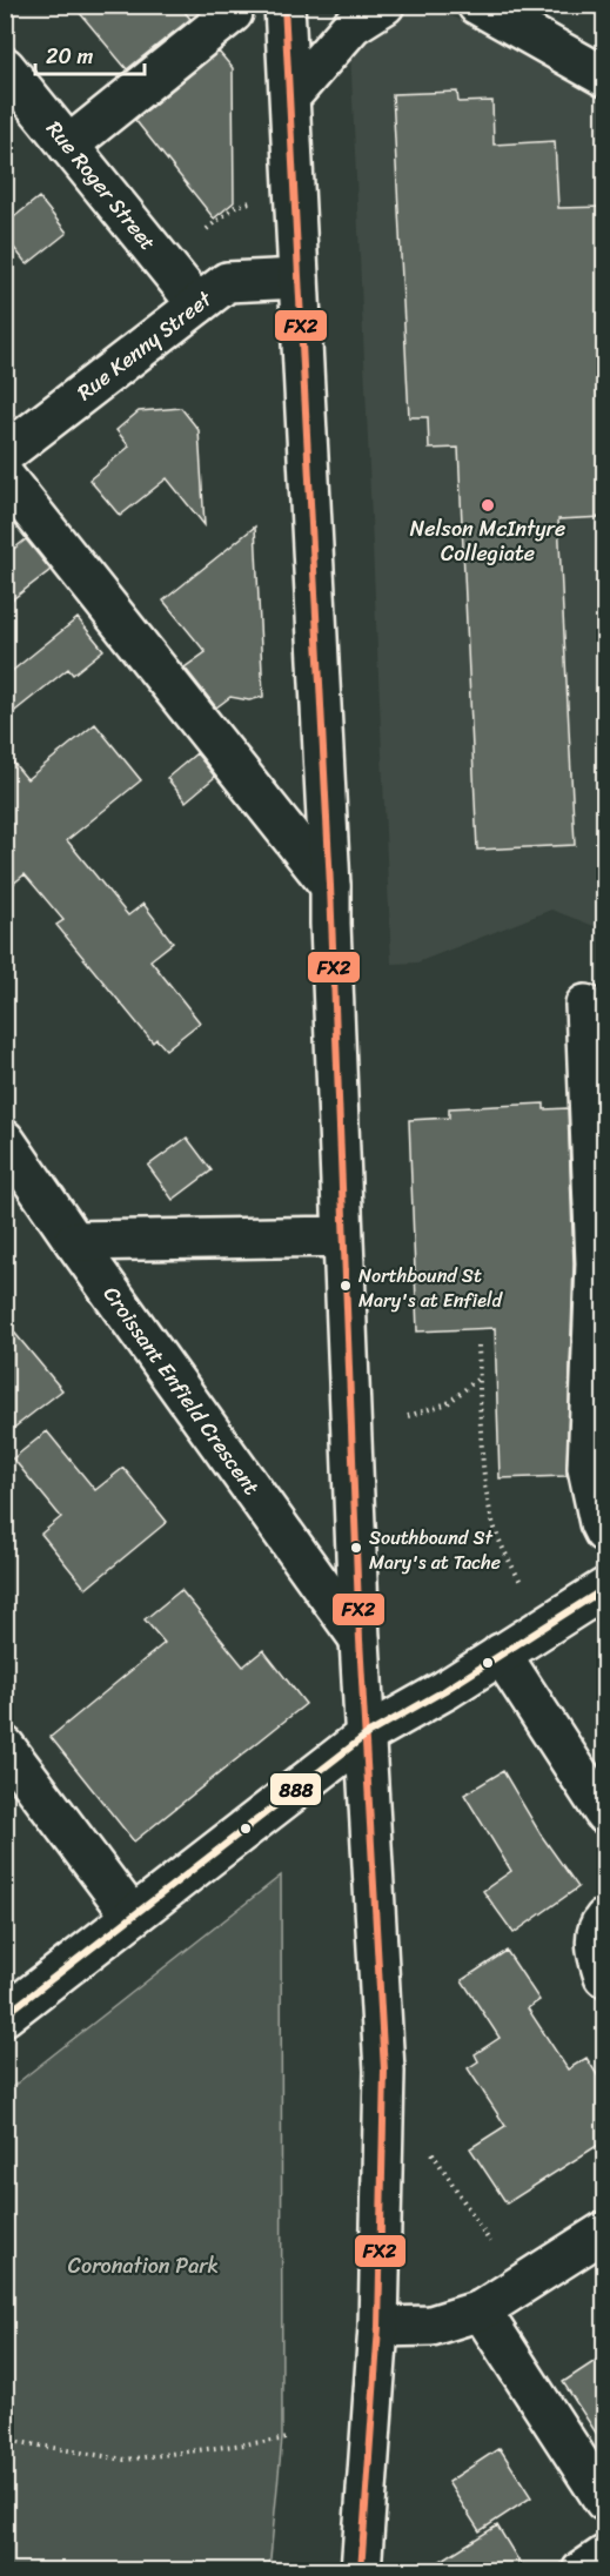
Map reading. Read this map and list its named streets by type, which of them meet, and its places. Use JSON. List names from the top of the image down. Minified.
{"streets":{"main road":["Rue Roger Street","Rue Kenny Street","Croissant Enfield Crescent"]},"crossings":[["Rue Roger Street","Rue Kenny Street"]],"parks":["Coronation Park"],"places":["Nelson McIntyre Collegiate","Northbound St Mary's at Enfield","Southbound St Mary's at Tache"],"lines":["transit line FX2","transit line 888"],"scale_bar":"20 m"}
